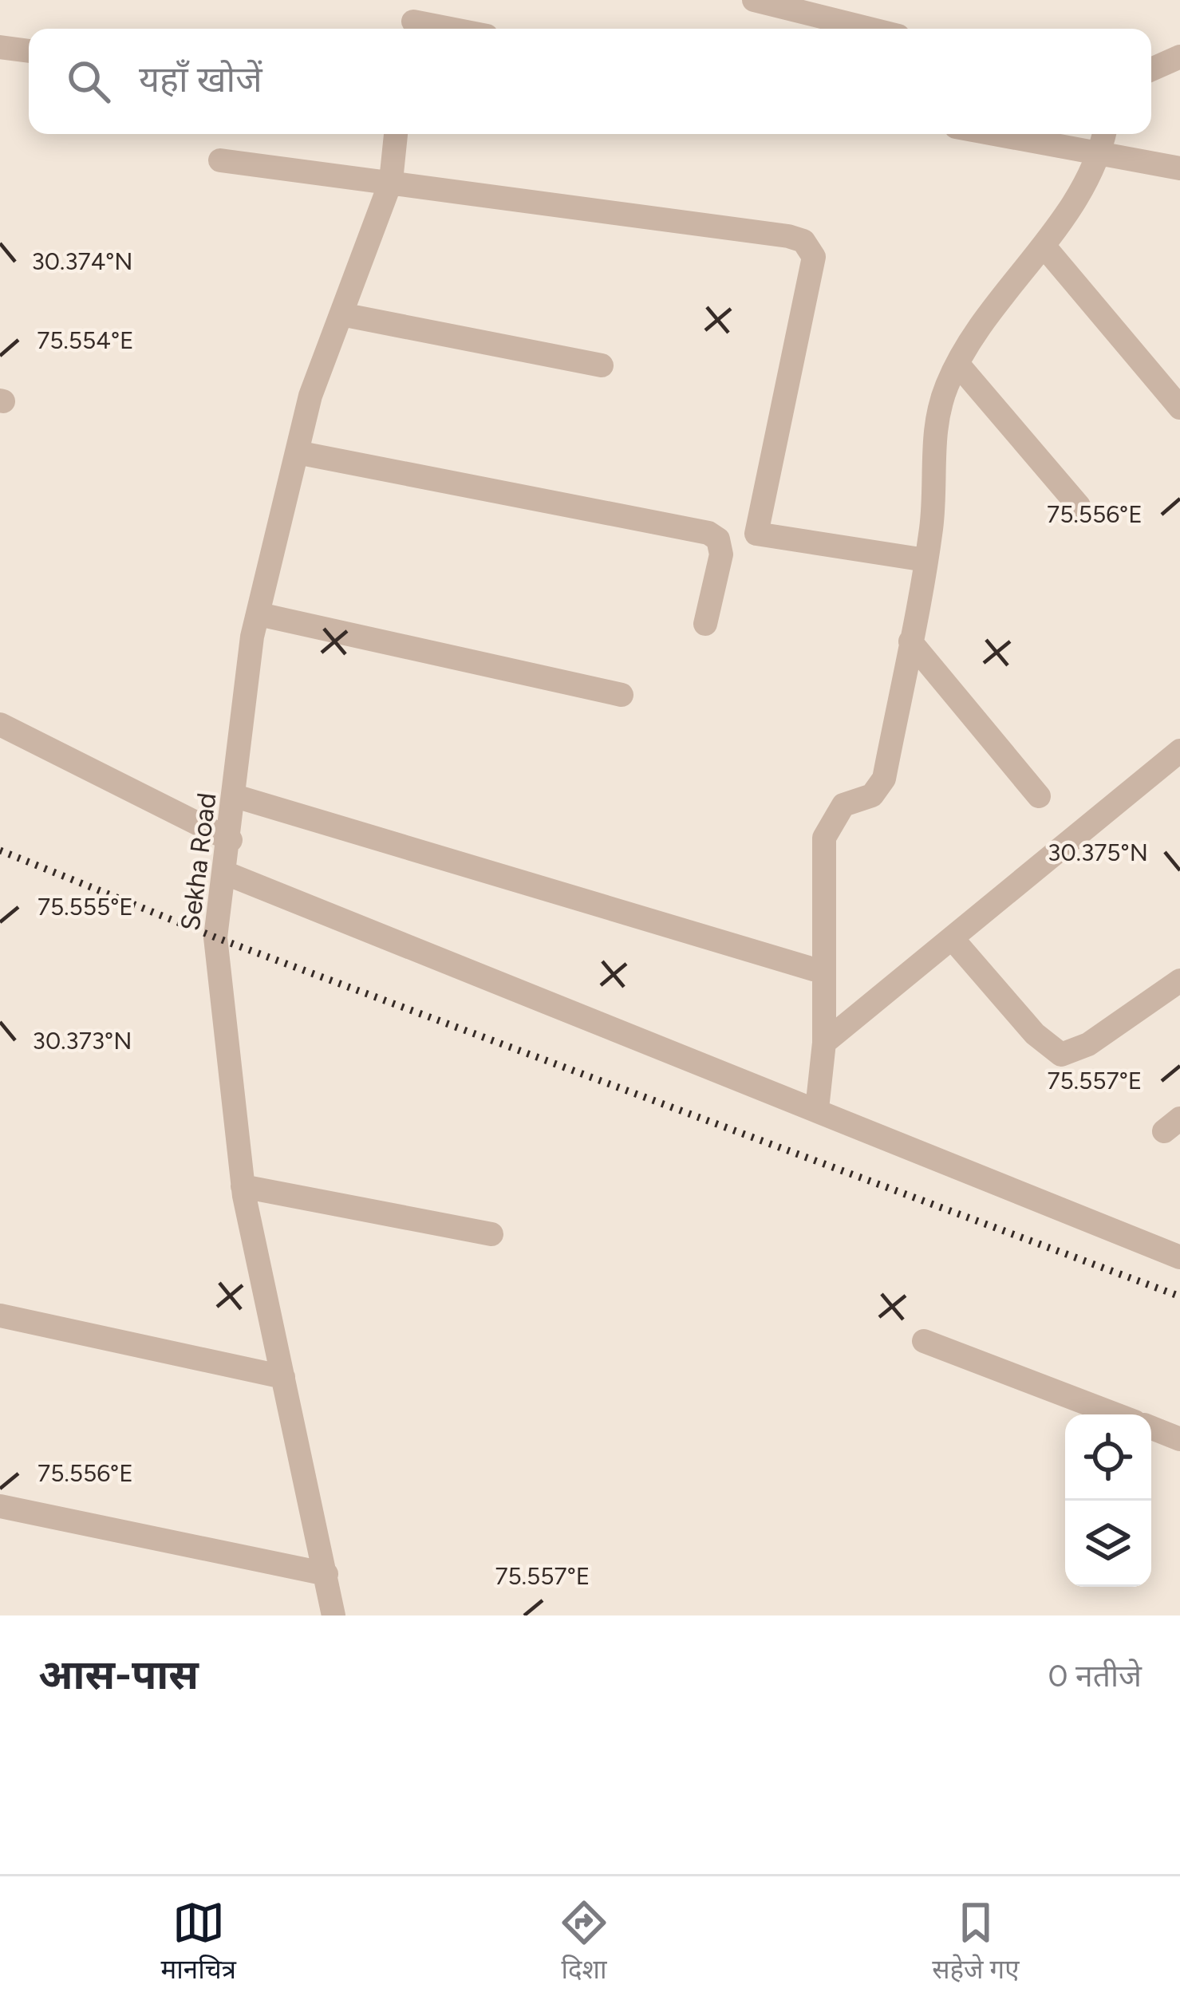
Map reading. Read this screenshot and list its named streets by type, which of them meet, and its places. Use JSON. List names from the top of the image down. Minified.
{"streets":{"street":["Sekha Road"]},"page":{"search":"यहाँ खोजें","heading":["आस-पास","0 नतीजे"],"nav":["मानचित्र","दिशा","सहेजे गए"]},"coordinates":["30.374°N","75.554°E","75.556°E","30.375°N","75.555°E","30.373°N","75.557°E"]}
